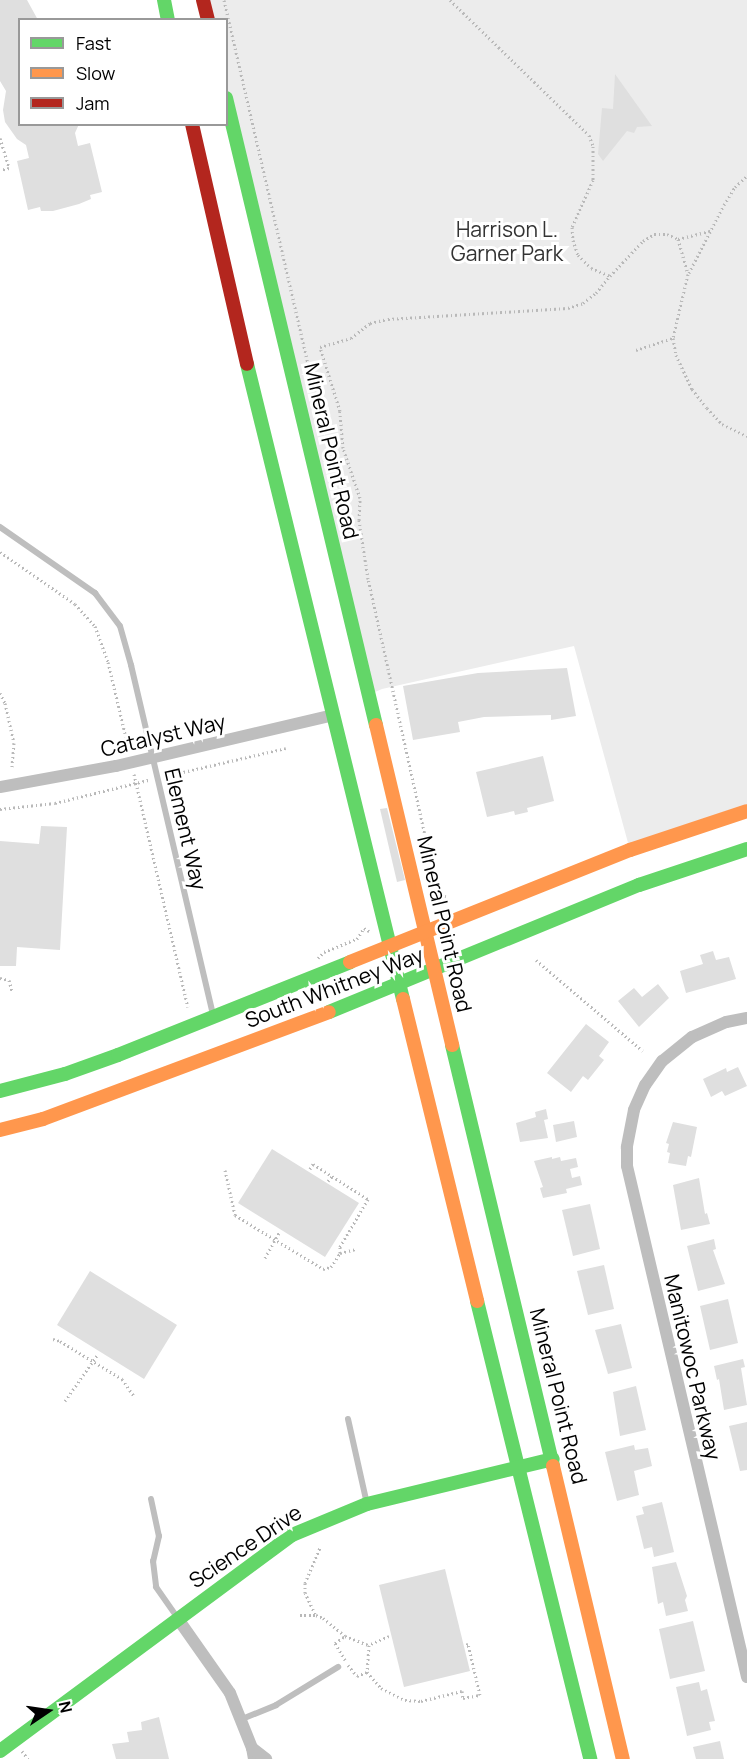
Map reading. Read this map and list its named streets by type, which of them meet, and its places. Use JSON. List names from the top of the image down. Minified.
{"streets":{"main road":["Mineral Point Road","South Whitney Way","Science Drive"],"street":["Catalyst Way","Manitowoc Parkway"],"lane":["Element Way"]},"crossings":[["Mineral Point Road","South Whitney Way"],["Mineral Point Road","Science Drive"],["Catalyst Way","Element Way"],["Element Way","South Whitney Way"]],"parks":["Harrison L. Garner Park"],"legend":["Fast","Slow","Jam"],"north":"right"}
